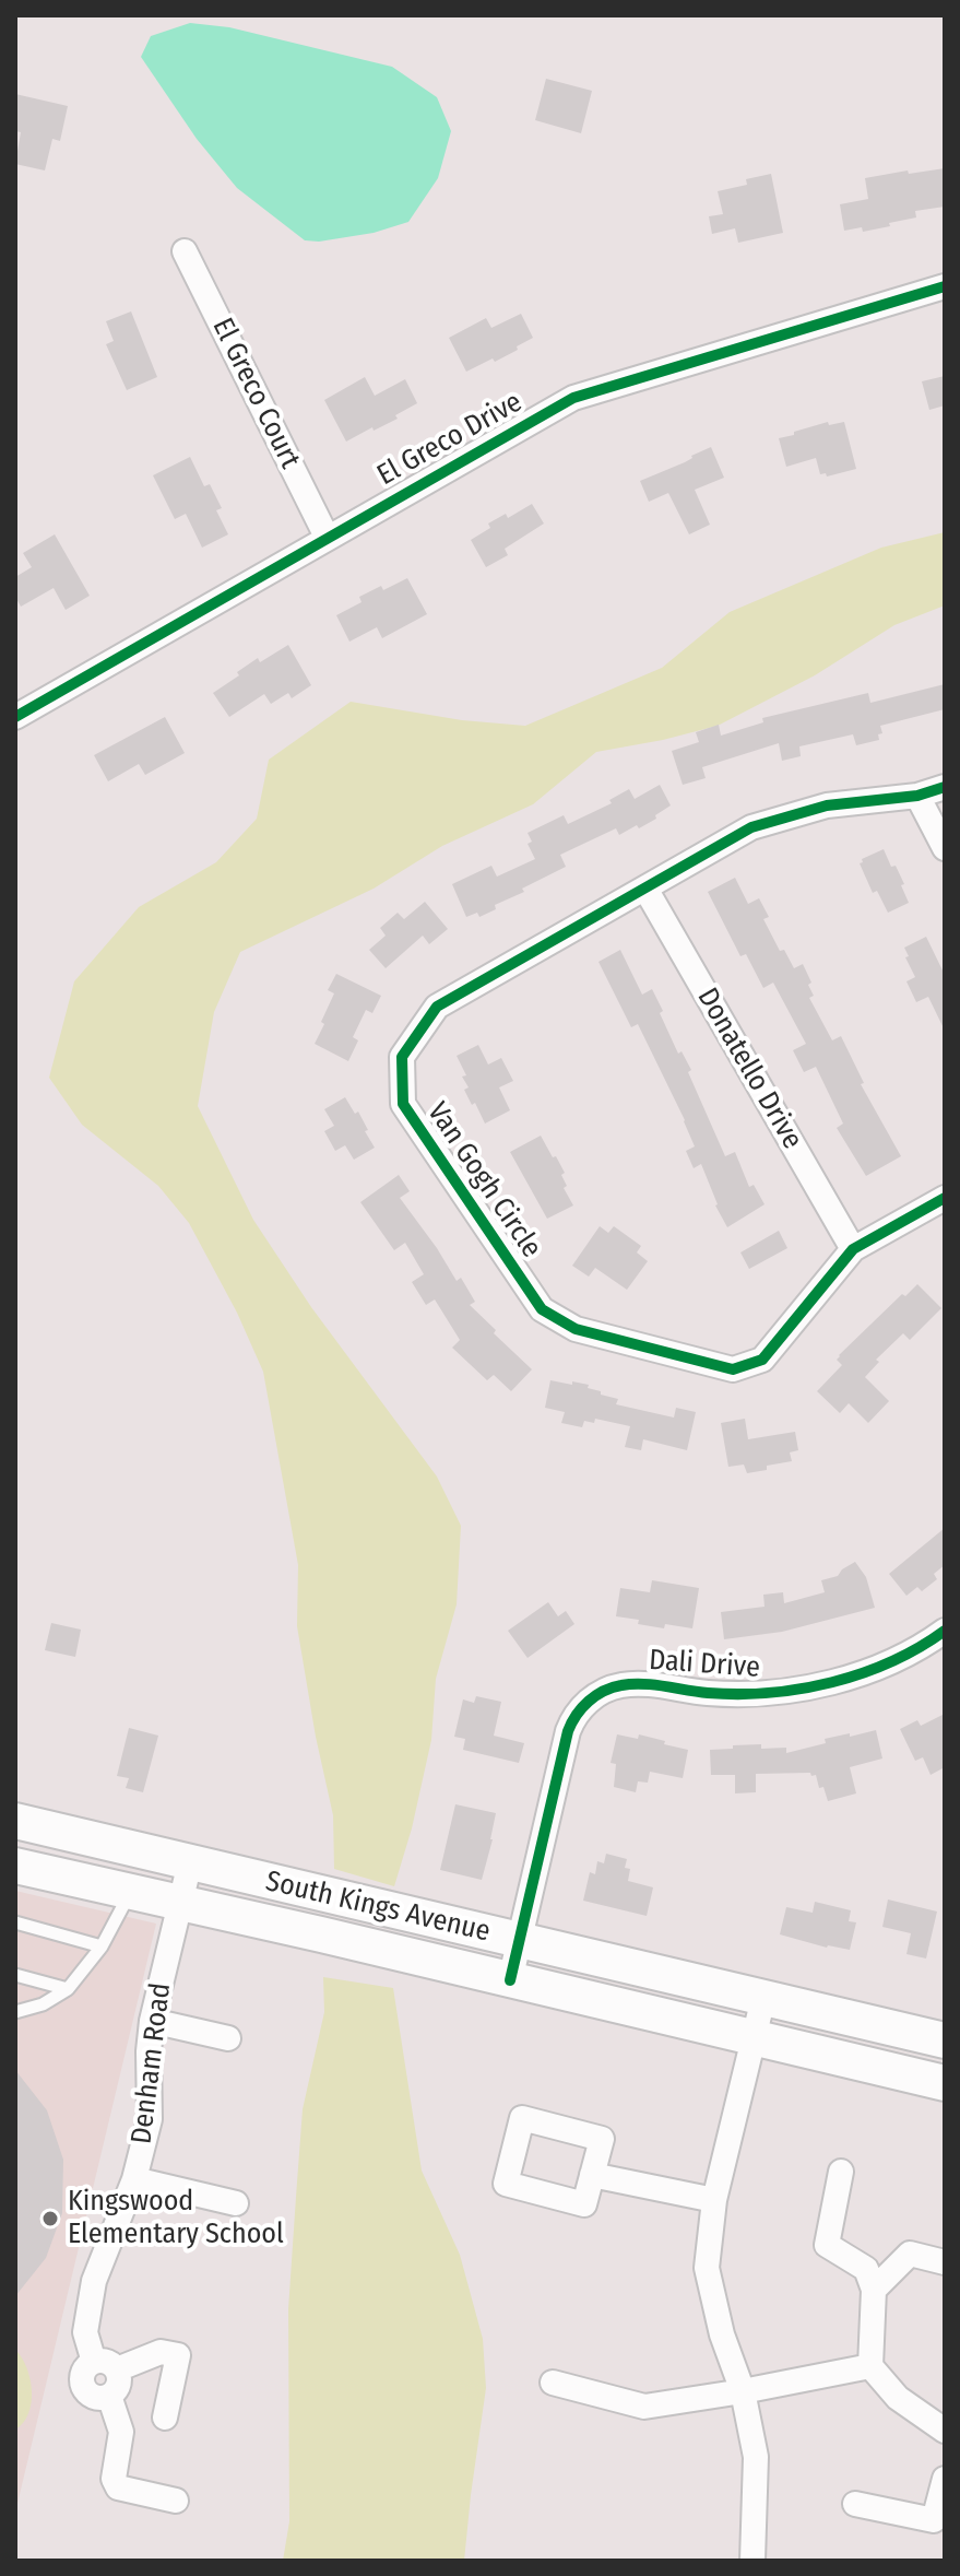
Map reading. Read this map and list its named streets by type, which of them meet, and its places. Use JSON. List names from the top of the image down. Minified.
{"streets":{"main road":["South Kings Avenue"],"street":["El Greco Court","El Greco Drive","Donatello Drive","Van Gogh Circle","Dali Drive","Denham Road"]},"crossings":[["El Greco Court","El Greco Drive"],["Donatello Drive","Van Gogh Circle"],["Dali Drive","South Kings Avenue"],["South Kings Avenue","Denham Road"]],"places":["Kingswood Elementary School"]}
